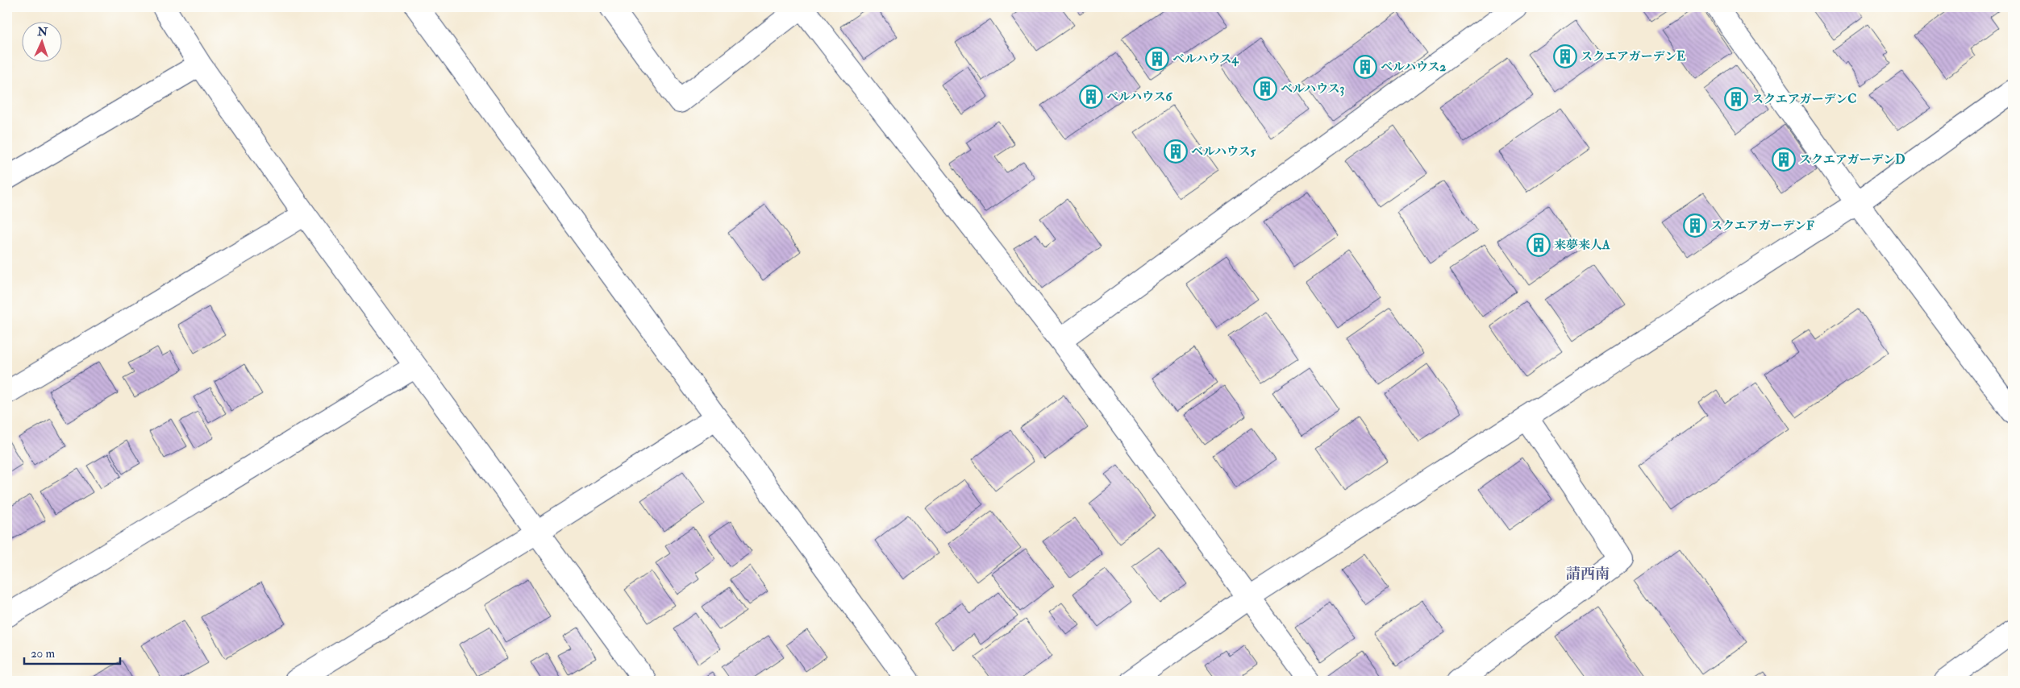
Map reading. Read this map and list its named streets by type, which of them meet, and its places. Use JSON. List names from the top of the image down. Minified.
{"districts":["請西南"],"places":{"building":["スクエアガーデンE","ベルハウス4","ベルハウス2","ベルハウス3","ベルハウス6","スクエアガーデンC","ベルハウス5","スクエアガーデンD","スクエアガーデンF","来夢来人A"]},"scale_bar":"20 m","north":"top"}
